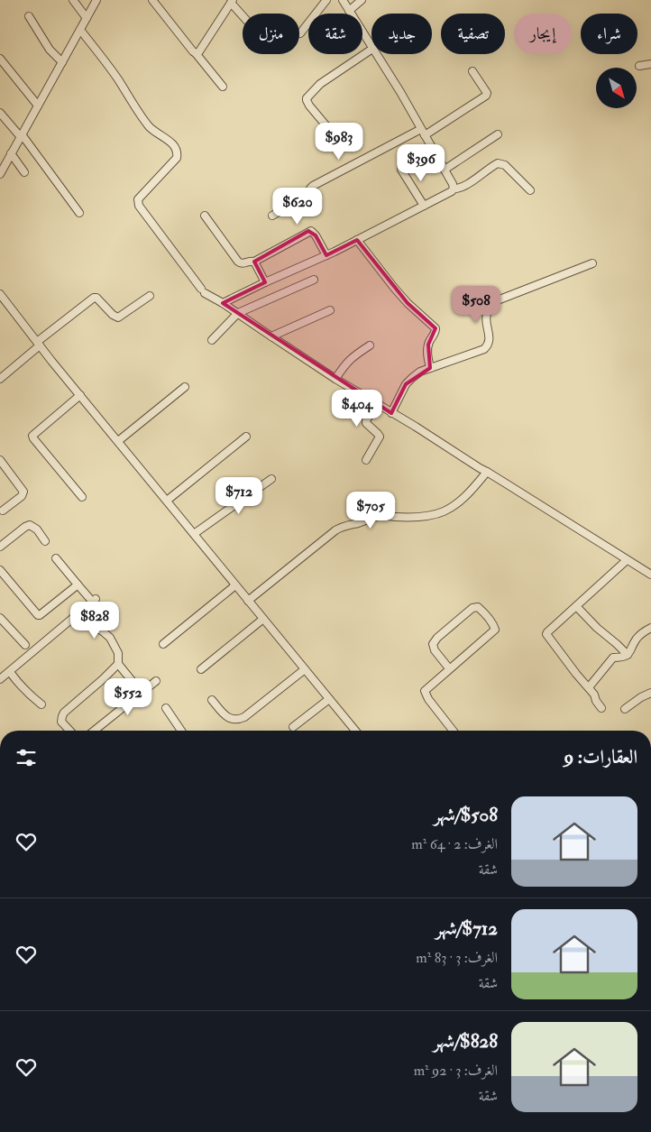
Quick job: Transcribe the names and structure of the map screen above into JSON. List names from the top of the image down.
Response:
{
  "north": "bottom right",
  "page": {
    "chip": [
      "شراء",
      "إيجار",
      "تصفية",
      "جديد",
      "شقة",
      "منزل"
    ],
    "price": [
      "$983",
      "$396",
      "$620",
      "$508",
      "$404",
      "$712",
      "$705",
      "$828",
      "$552"
    ],
    "heading": "العقارات: 9",
    "list": [
      {
        "name": "$508/شهر",
        "note": "الغرف: 2 · 64 m² · شقة"
      },
      {
        "name": "$712/شهر",
        "note": "الغرف: 3 · 83 m² · شقة"
      },
      {
        "name": "$828/شهر",
        "note": "الغرف: 3 · 92 m² · شقة"
      }
    ]
  }
}
